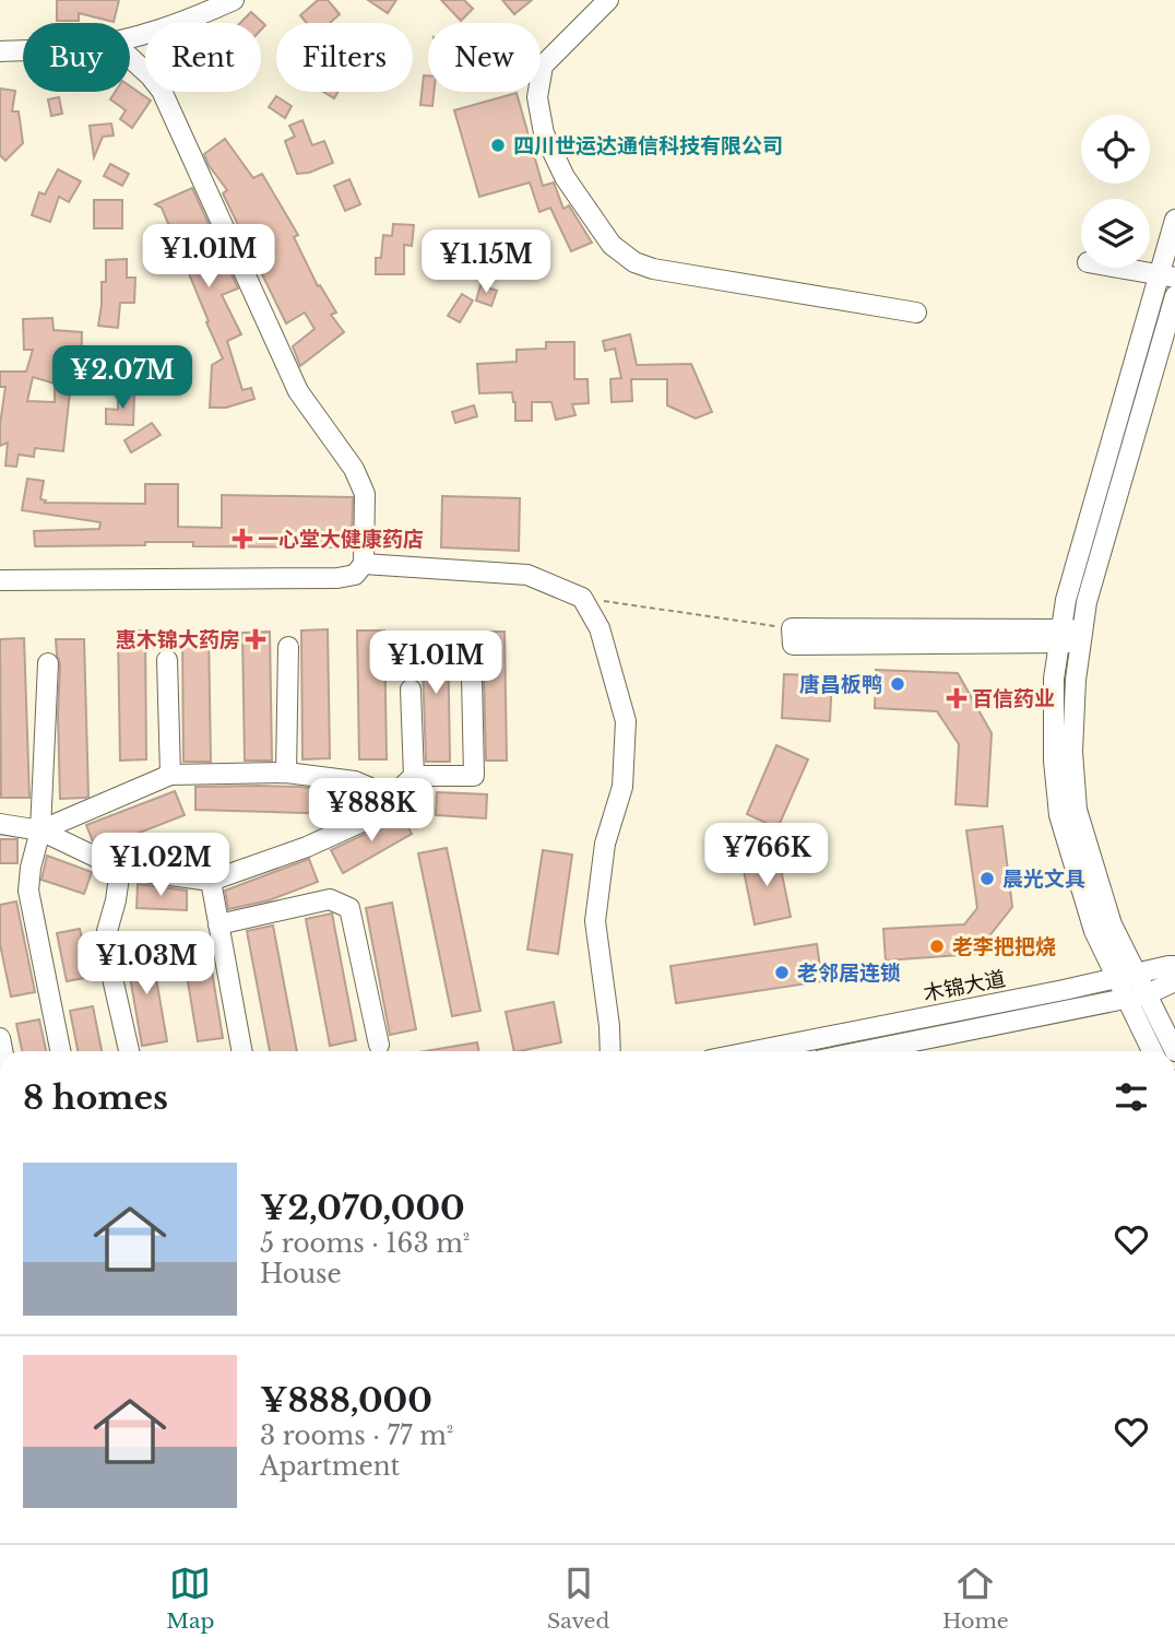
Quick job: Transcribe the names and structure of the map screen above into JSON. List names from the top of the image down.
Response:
{
  "streets": {
    "street": ["木锦大道"]
  },
  "places": {
    "other": [
      "四川世运达通信科技有限公司",
      "唐昌板鸭",
      "晨光文具",
      "老李把把烧",
      "老邻居连锁"
    ],
    "health": ["一心堂大健康药店", "惠木锦大药房", "百信药业"]
  },
  "page": {
    "chip": [
      "Buy",
      "Rent",
      "Filters",
      "New"
    ],
    "price": [
      "¥1.01M",
      "¥1.15M",
      "¥2.07M",
      "¥1.01M",
      "¥888K",
      "¥766K",
      "¥1.02M",
      "¥1.03M"
    ],
    "heading": "8 homes",
    "list": [
      {
        "name": "¥2,070,000",
        "note": "5 rooms · 163 m² · House"
      },
      {
        "name": "¥888,000",
        "note": "3 rooms · 77 m² · Apartment"
      }
    ],
    "tabs": ["Map", "Saved", "Home"]
  }
}
